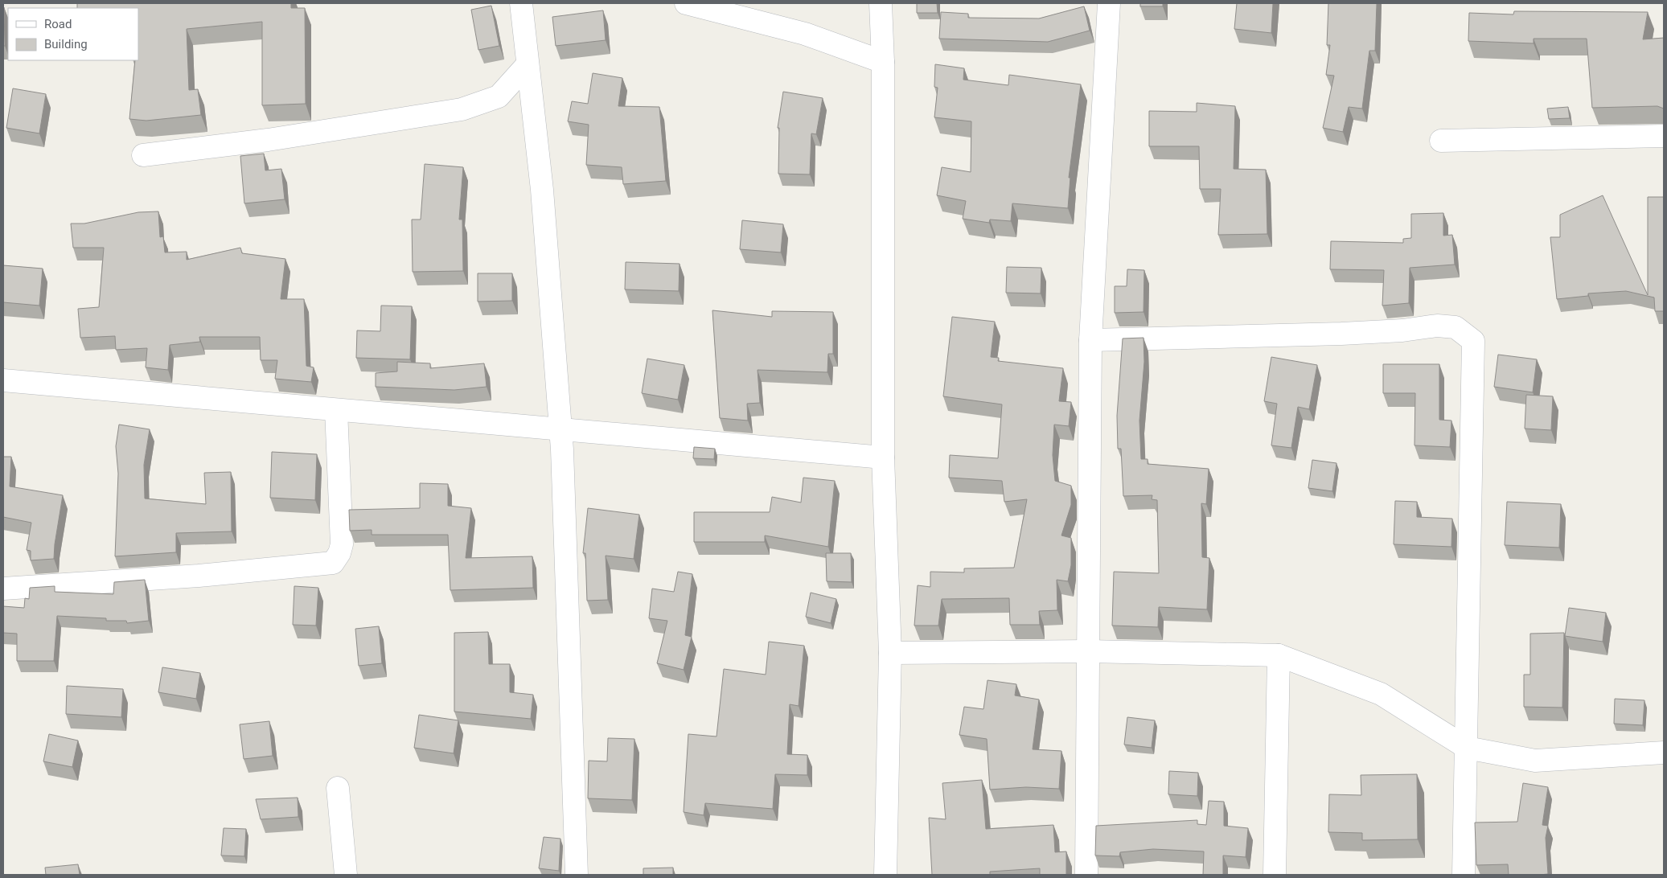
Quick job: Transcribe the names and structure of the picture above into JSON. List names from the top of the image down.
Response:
{
  "legend": ["Road", "Building"]
}
